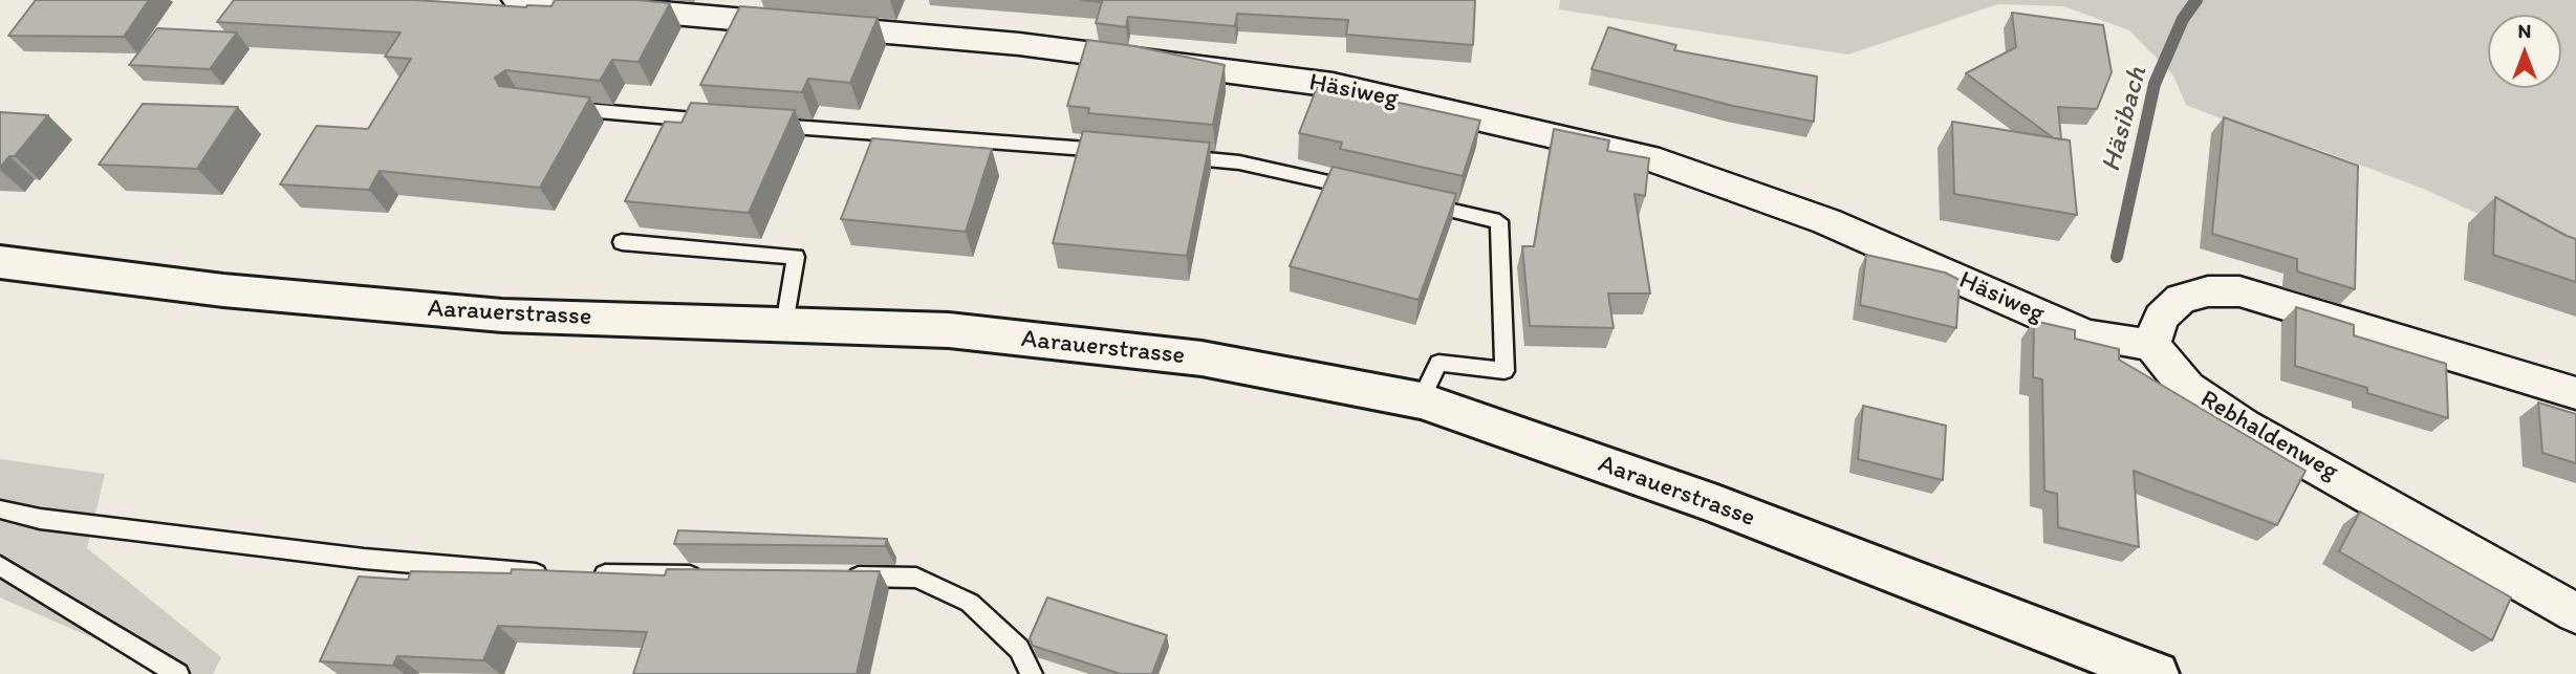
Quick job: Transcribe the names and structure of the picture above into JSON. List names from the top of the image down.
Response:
{
  "streets": {
    "main road": ["Aarauerstrasse"],
    "street": ["Häsiweg", "Rebhaldenweg"]
  },
  "crossings": [
    ["Häsiweg", "Rebhaldenweg"]
  ],
  "water": ["Häsibach"],
  "north": "top"
}
